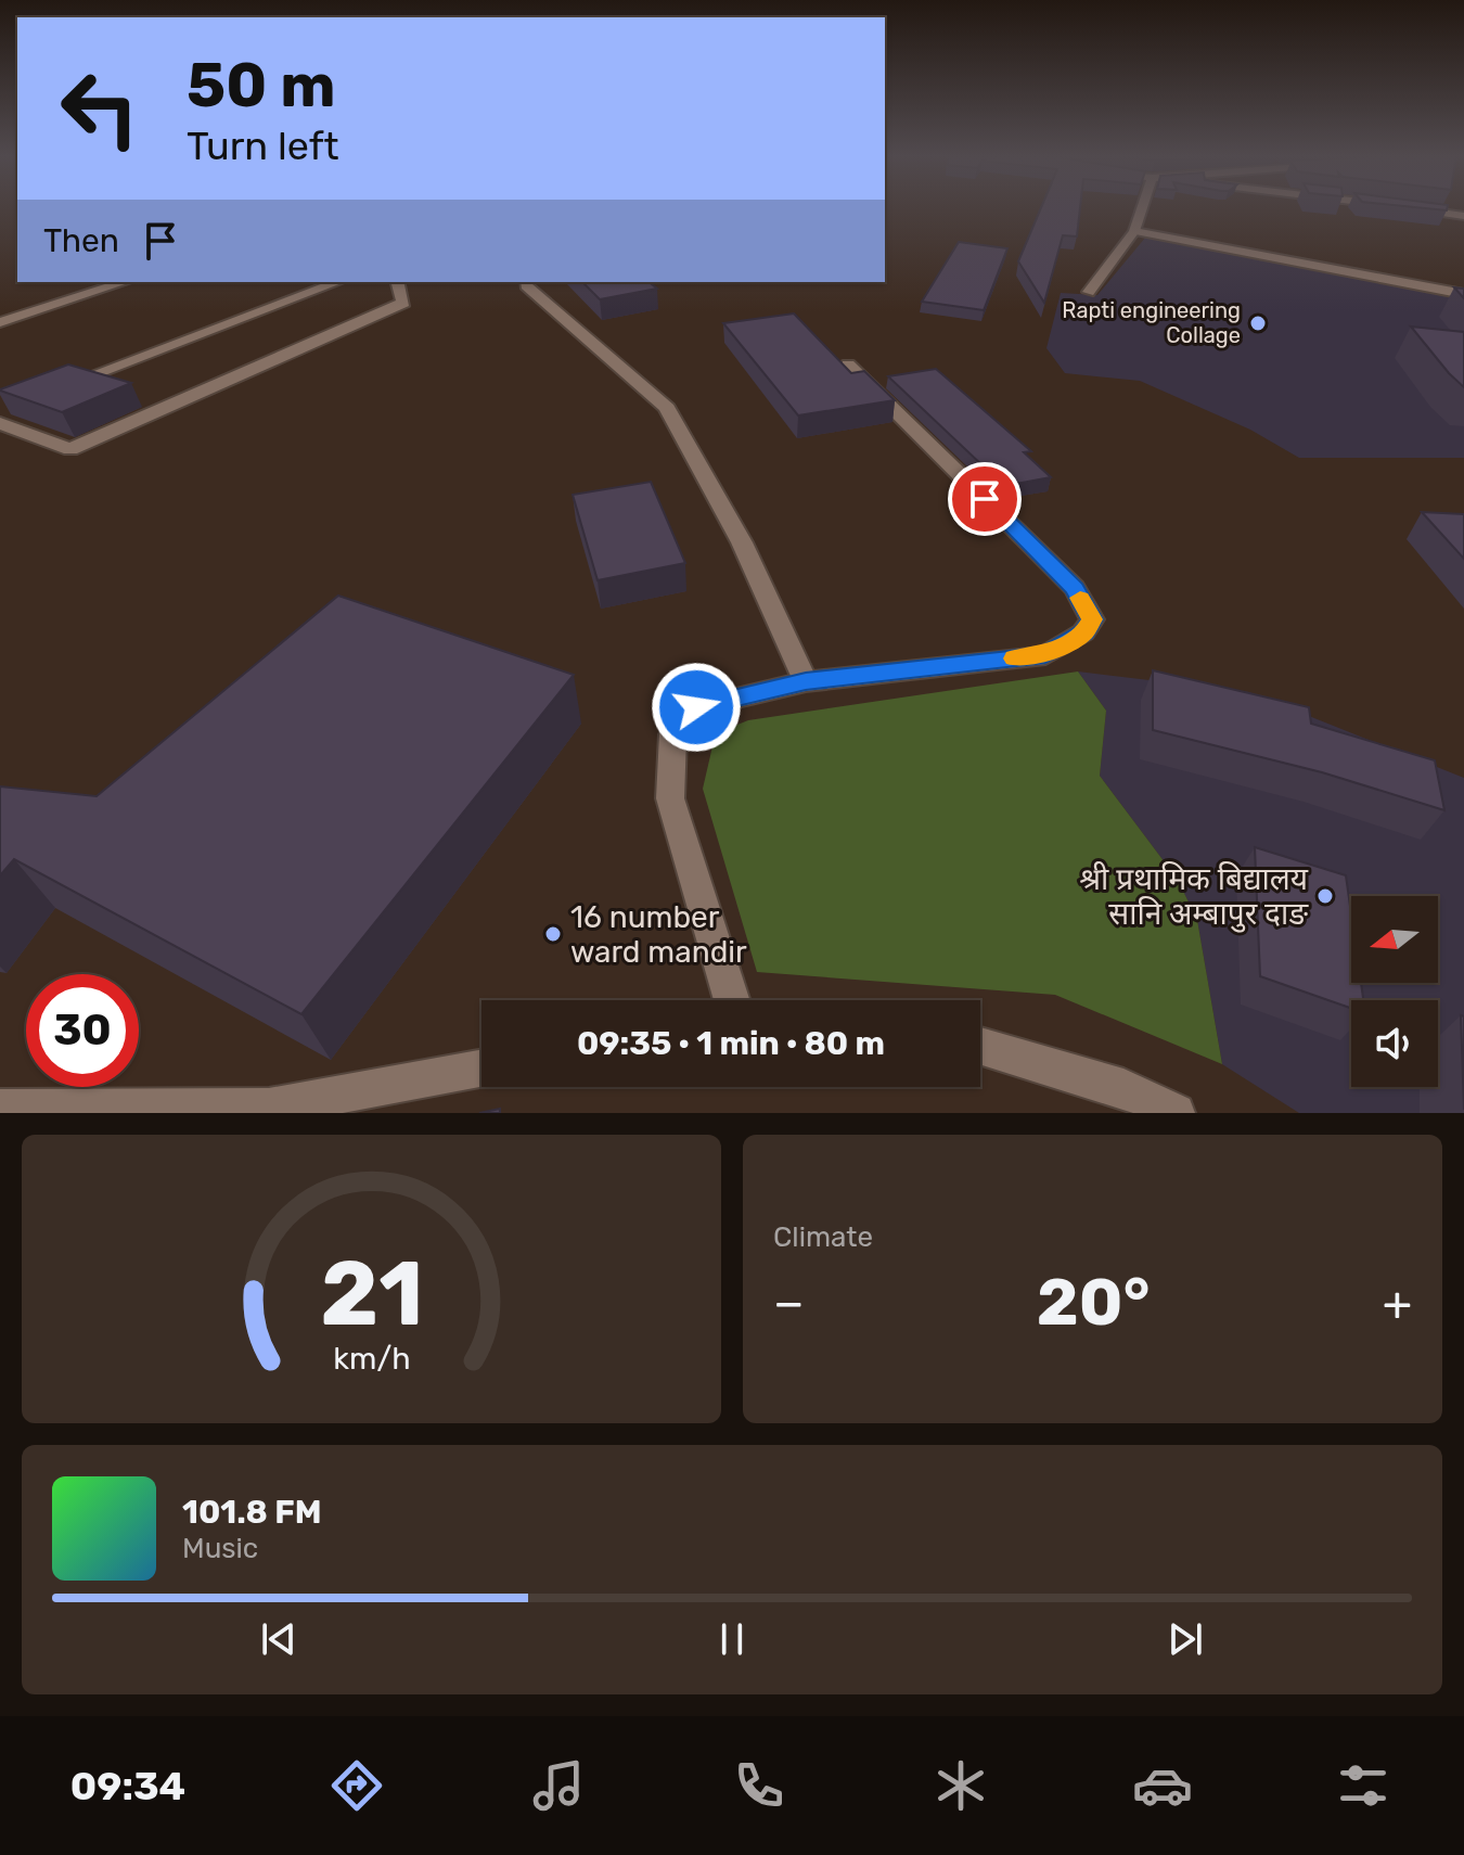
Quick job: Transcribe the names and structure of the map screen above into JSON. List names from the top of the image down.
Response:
{
  "places": ["Rapti engineering Collage", "श्री प्रथामिक बिद्यालय सानि अम्बापुर दाङ", "16 number ward mandir"],
  "north": "left",
  "page": {
    "turn": ["50 m", "Turn left"],
    "then": "Then",
    "limit": "30",
    "trip": "09:35 · 1 min · 80 m",
    "tile": "Climate",
    "heat": ["−", "20°", "+"],
    "song": ["101.8 FM", "Music"],
    "tabs": "09:34",
    "gauge": ["21", "km/h"]
  }
}
